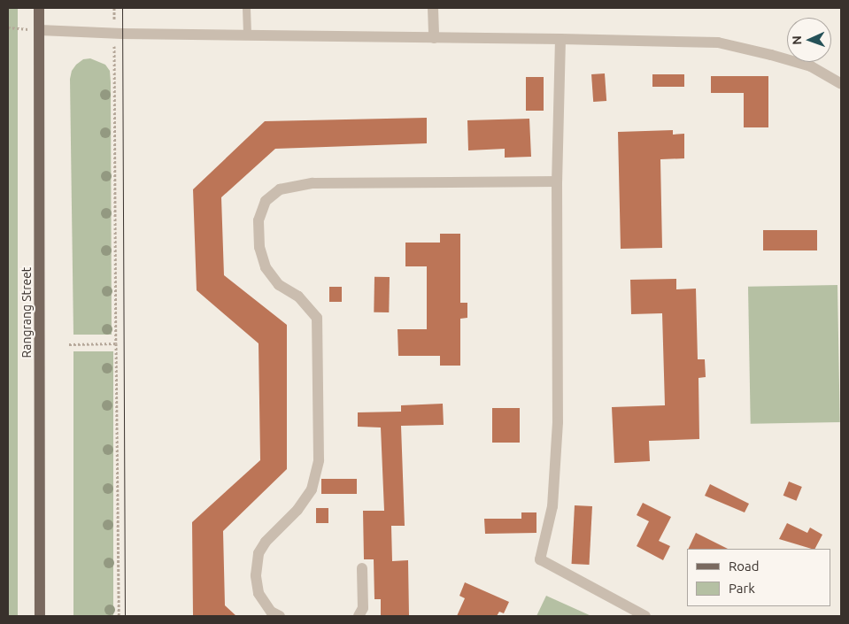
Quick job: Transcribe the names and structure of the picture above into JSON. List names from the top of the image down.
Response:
{
  "streets": {
    "main road": ["Rangrang Street"]
  },
  "legend": ["Road", "Park"],
  "north": "left"
}
